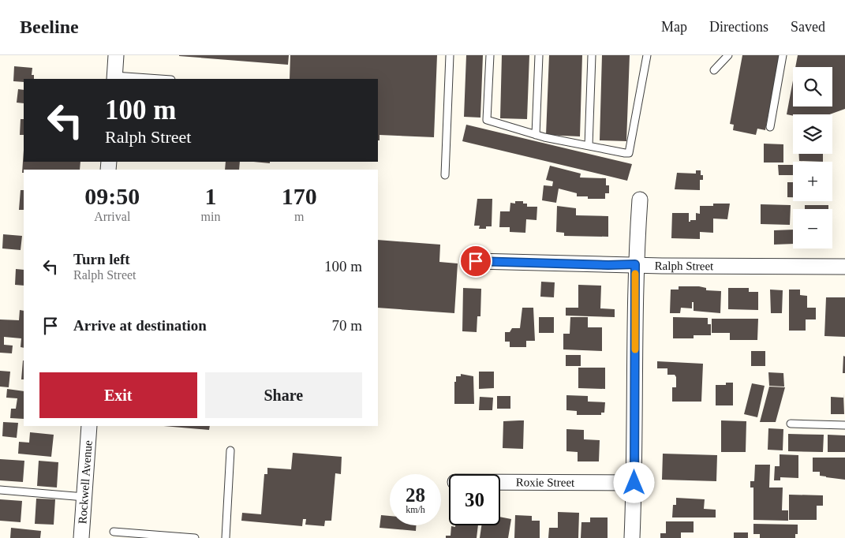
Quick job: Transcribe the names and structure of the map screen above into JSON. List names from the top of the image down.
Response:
{
  "streets": {
    "street": ["Ralph Street", "Rockwell Avenue", "Roxie Street"]
  },
  "page": {
    "header": "Beeline",
    "nav": ["Map", "Directions", "Saved"],
    "map_buttons": ["+", "−"],
    "turn": ["100 m", "Ralph Street"],
    "eta": [
      "09:50",
      "Arrival",
      "1",
      "min",
      "170",
      "m"
    ],
    "list": [
      {
        "name": "Turn left",
        "note": "Ralph Street",
        "value": "100 m"
      },
      {
        "name": "Arrive at destination",
        "value": "70 m"
      }
    ],
    "buttons": ["Exit", "Share"],
    "speed": "28 km/h",
    "limit": "30"
  }
}
